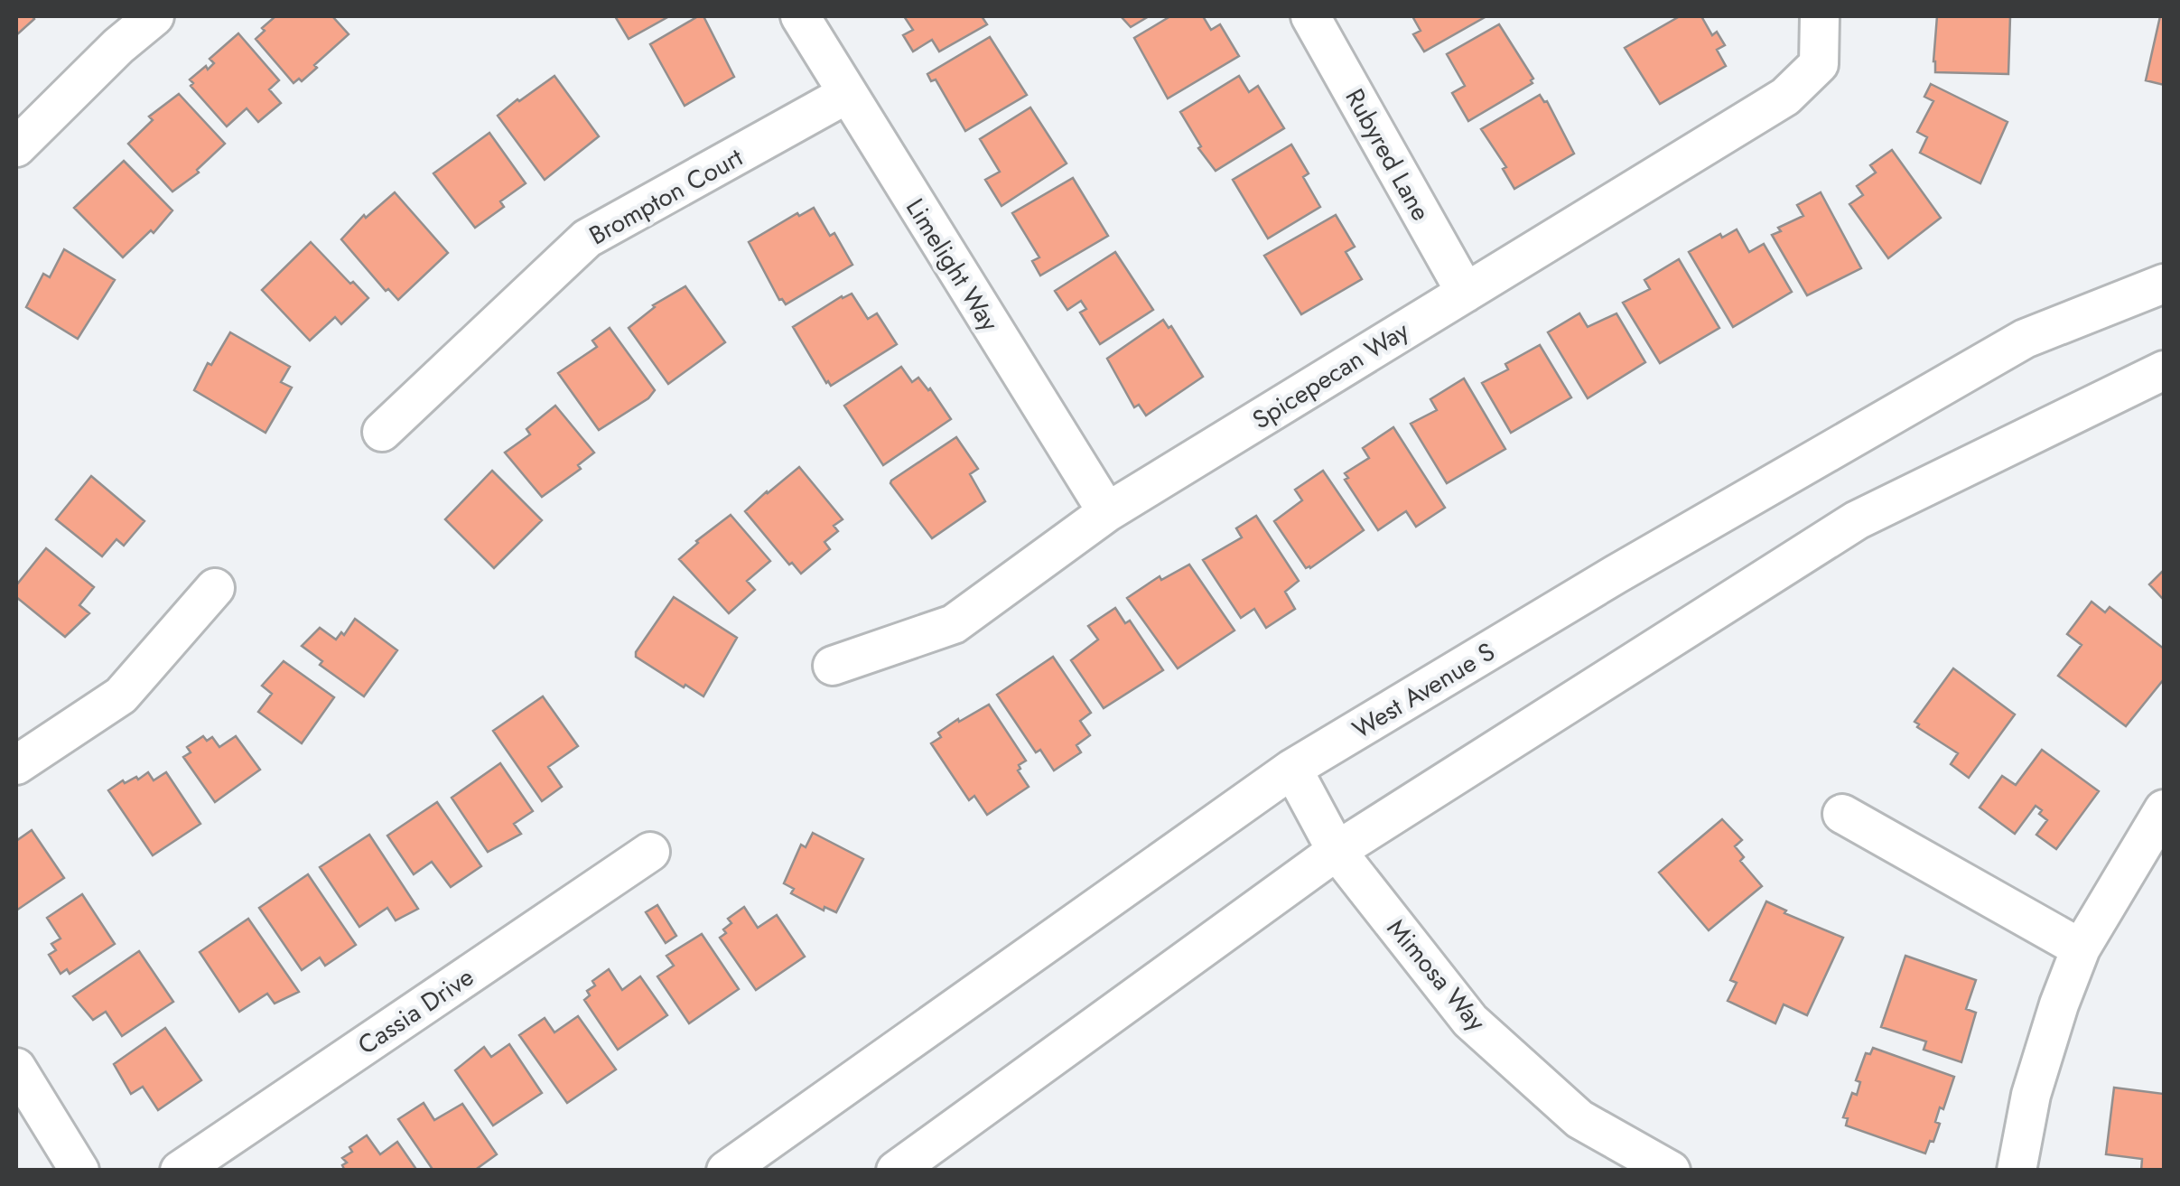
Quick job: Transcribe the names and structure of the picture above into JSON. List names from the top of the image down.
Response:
{
  "streets": {
    "street": [
      "Rubyred Lane",
      "Brompton Court",
      "Limelight Way",
      "Spicepecan Way",
      "West Avenue S",
      "Mimosa Way",
      "Cassia Drive"
    ]
  },
  "crossings": [
    ["Rubyred Lane", "Spicepecan Way"],
    ["Brompton Court", "Limelight Way"],
    ["Limelight Way", "Spicepecan Way"],
    ["West Avenue S", "Mimosa Way"]
  ]
}
